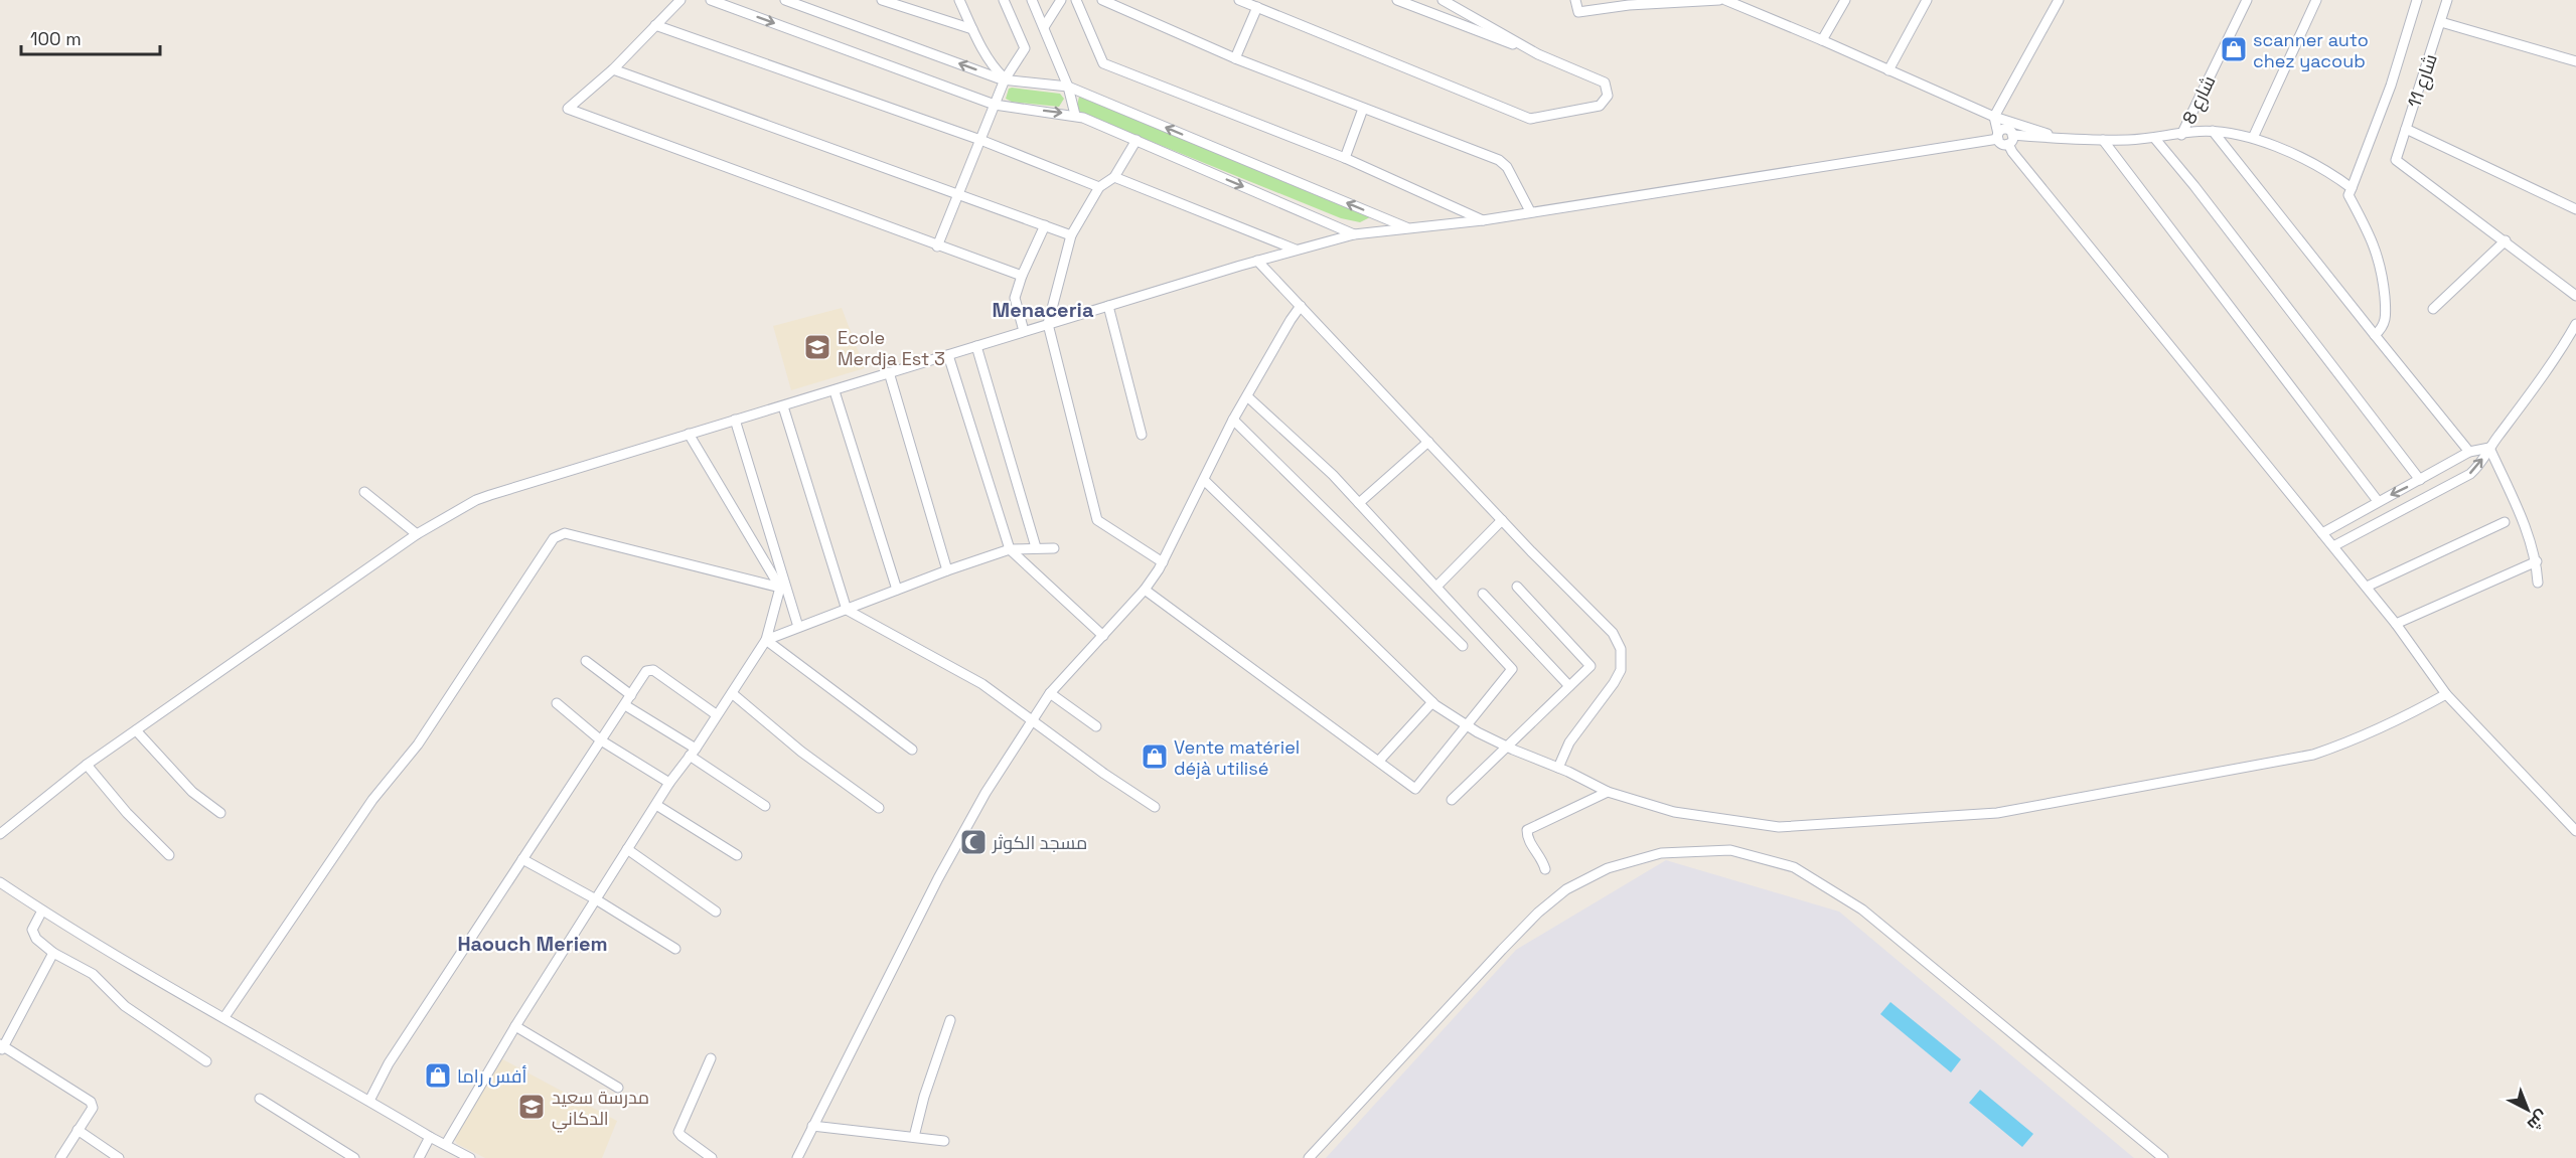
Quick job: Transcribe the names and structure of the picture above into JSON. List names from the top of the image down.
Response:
{
  "streets": {
    "street": ["شارع 11", "شارع 8"]
  },
  "districts": ["Menaceria", "Haouch Meriem"],
  "places": {
    "shop": ["scanner auto chez yacoub", "Vente matériel déjà utilisé", "أفس راما"],
    "school or university": ["Ecole Merdja Est 3", "مدرسة سعيد الدكاني"],
    "mosque": ["مسجد الكوثر"]
  },
  "scale_bar": "100 m",
  "north": "bottom right"
}
